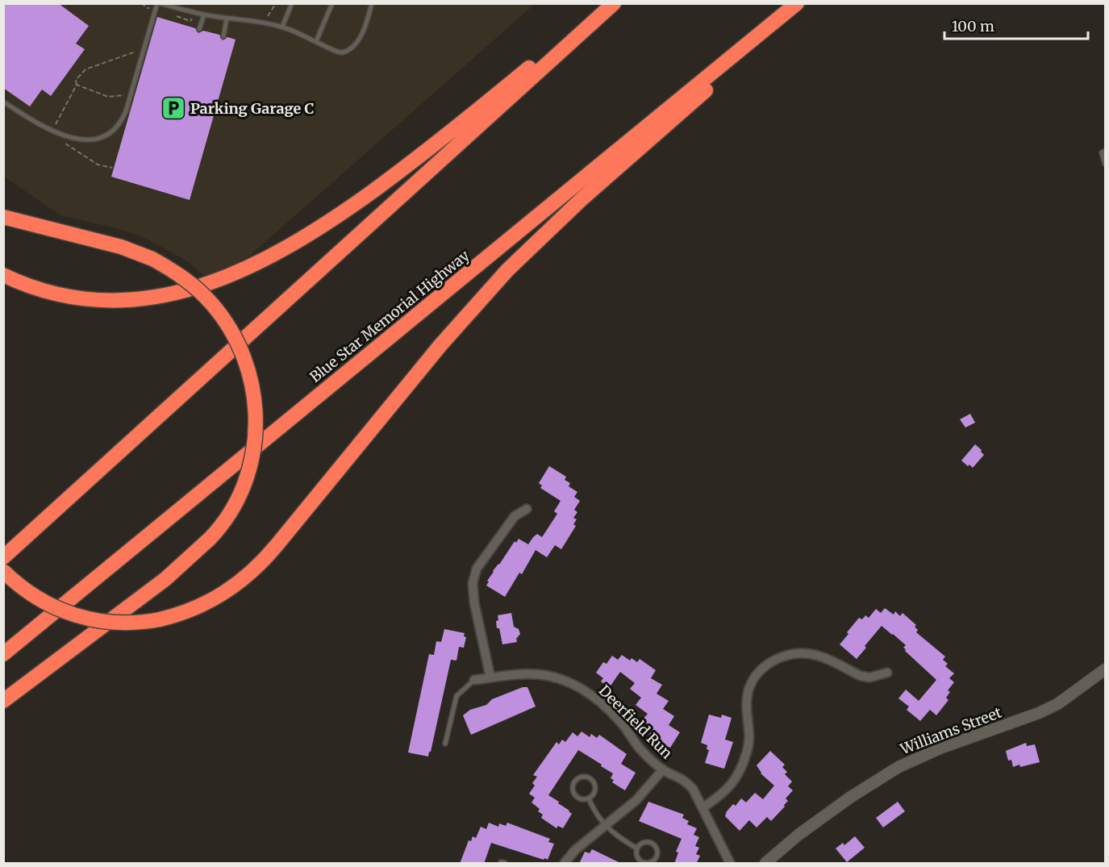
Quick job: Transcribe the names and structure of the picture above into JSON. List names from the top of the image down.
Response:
{
  "streets": {
    "highway": ["Blue Star Memorial Highway"],
    "street": ["Deerfield Run", "Williams Street"]
  },
  "places": {
    "parking": ["Parking Garage C"]
  },
  "scale_bar": "100 m"
}
